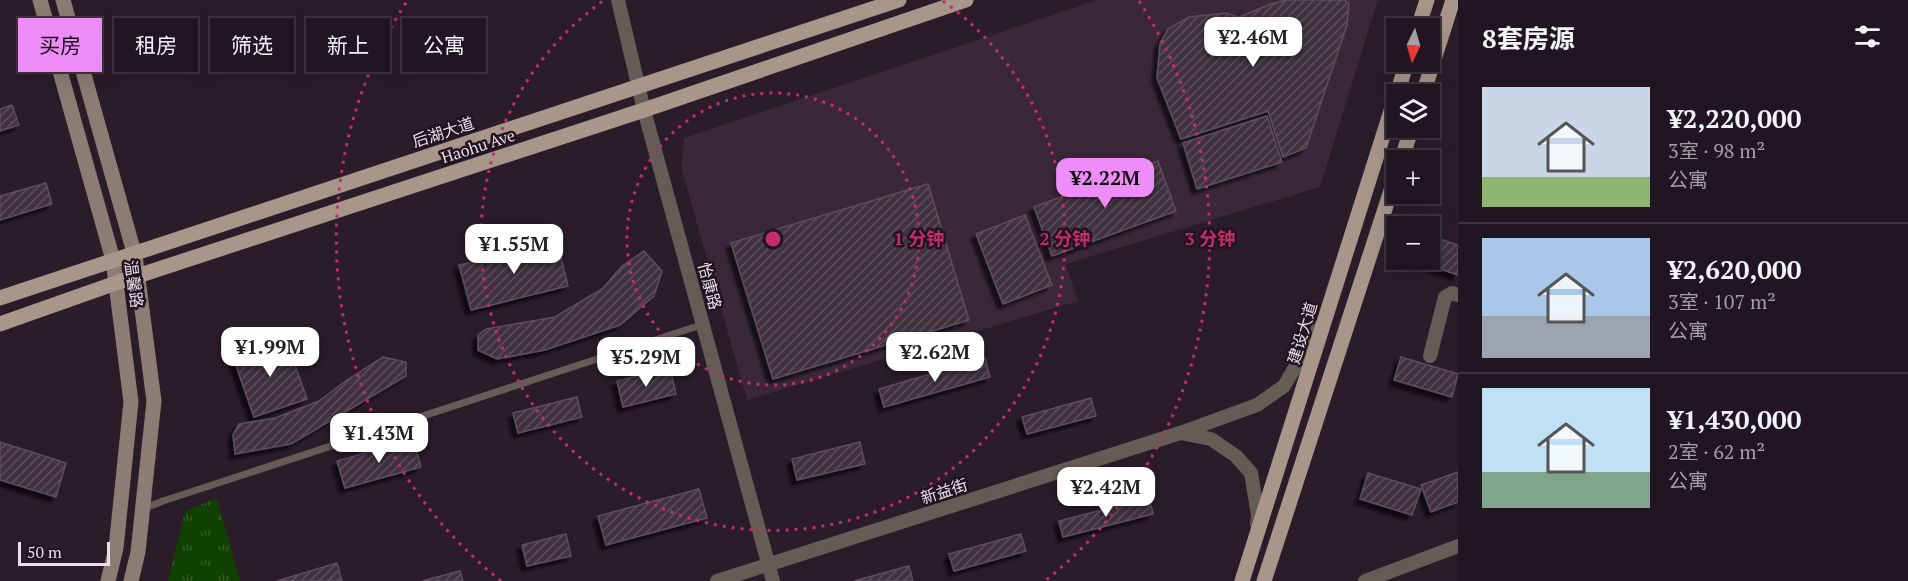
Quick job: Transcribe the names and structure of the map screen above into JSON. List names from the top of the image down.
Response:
{
  "streets": {
    "main road": [
      "后湖大道",
      "Haohu Ave",
      "温馨路",
      "建设大道"
    ],
    "street": ["怡康路", "新益街"]
  },
  "crossings": [
    ["后湖大道", "温馨路"],
    ["后湖大道", "怡康路"],
    ["Haohu Ave", "温馨路"],
    ["Haohu Ave", "怡康路"],
    ["怡康路", "新益街"],
    ["建设大道", "新益街"]
  ],
  "scale_bar": "50 m",
  "north": "bottom",
  "page": {
    "heading": "8套房源",
    "price": [
      "¥2.46M",
      "¥2.22M",
      "¥1.55M",
      "¥1.99M",
      "¥2.62M",
      "¥5.29M",
      "¥1.43M",
      "¥2.42M"
    ],
    "map_buttons": ["+", "−"],
    "chip": [
      "买房",
      "租房",
      "筛选",
      "新上",
      "公寓"
    ],
    "list": [
      {
        "name": "¥2,220,000",
        "note": "3室 · 98 m² · 公寓"
      },
      {
        "name": "¥2,620,000",
        "note": "3室 · 107 m² · 公寓"
      },
      {
        "name": "¥1,430,000",
        "note": "2室 · 62 m² · 公寓"
      }
    ],
    "scale": "50 m"
  },
  "rings": ["1 分钟", "2 分钟", "3 分钟"]
}
